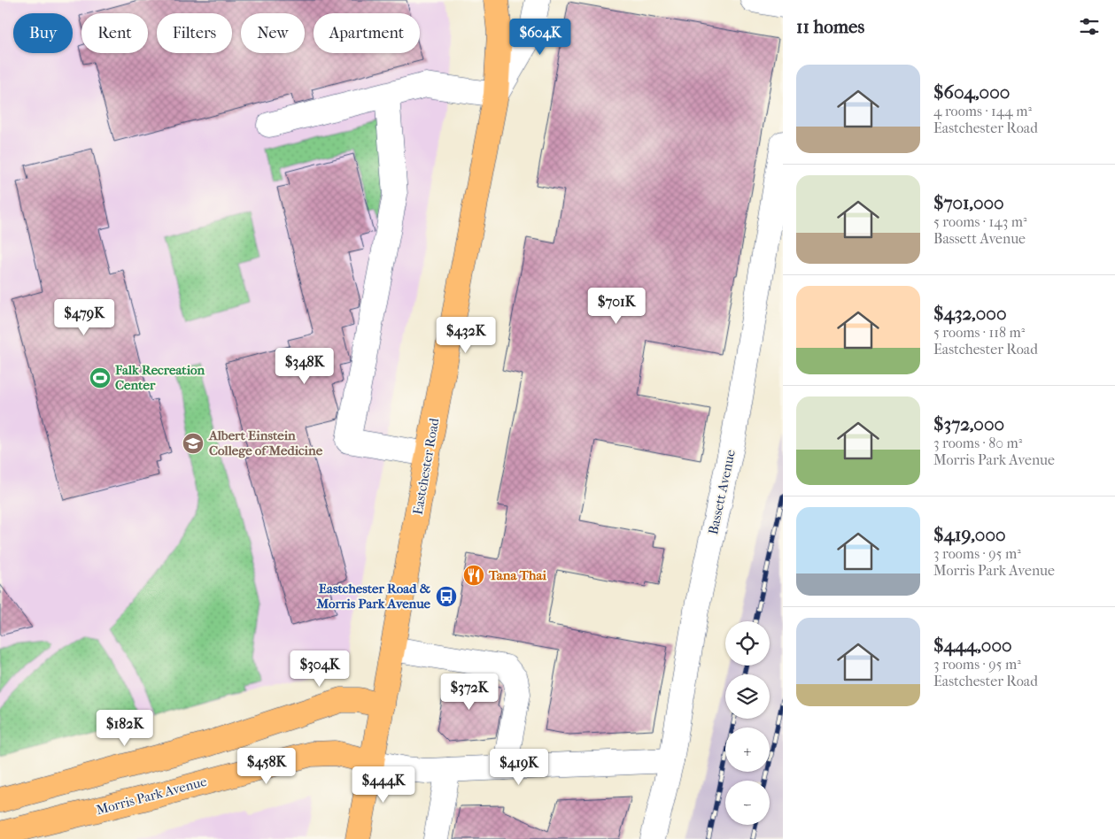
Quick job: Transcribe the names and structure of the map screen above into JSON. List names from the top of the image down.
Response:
{
  "streets": {
    "main road": ["Eastchester Road", "Morris Park Avenue"],
    "street": ["Bassett Avenue"]
  },
  "crossings": [
    ["Eastchester Road", "Morris Park Avenue"],
    ["Bassett Avenue", "Morris Park Avenue"]
  ],
  "places": {
    "sports": ["Falk Recreation Center"],
    "school or university": ["Albert Einstein College of Medicine"],
    "restaurant": ["Tana Thai"],
    "bus stop": ["Eastchester Road & Morris Park Avenue"]
  },
  "page": {
    "heading": "11 homes",
    "chip": [
      "Buy",
      "Rent",
      "Filters",
      "New",
      "Apartment"
    ],
    "price": [
      "$604K",
      "$701K",
      "$479K",
      "$432K",
      "$348K",
      "$304K",
      "$372K",
      "$182K",
      "$458K",
      "$419K",
      "$444K"
    ],
    "list": [
      {
        "name": "$604,000",
        "note": "4 rooms · 144 m² · Eastchester Road"
      },
      {
        "name": "$701,000",
        "note": "5 rooms · 143 m² · Bassett Avenue"
      },
      {
        "name": "$432,000",
        "note": "5 rooms · 118 m² · Eastchester Road"
      },
      {
        "name": "$372,000",
        "note": "3 rooms · 80 m² · Morris Park Avenue"
      },
      {
        "name": "$419,000",
        "note": "3 rooms · 95 m² · Morris Park Avenue"
      },
      {
        "name": "$444,000",
        "note": "3 rooms · 95 m² · Eastchester Road"
      }
    ],
    "map_buttons": ["+", "−"]
  }
}
